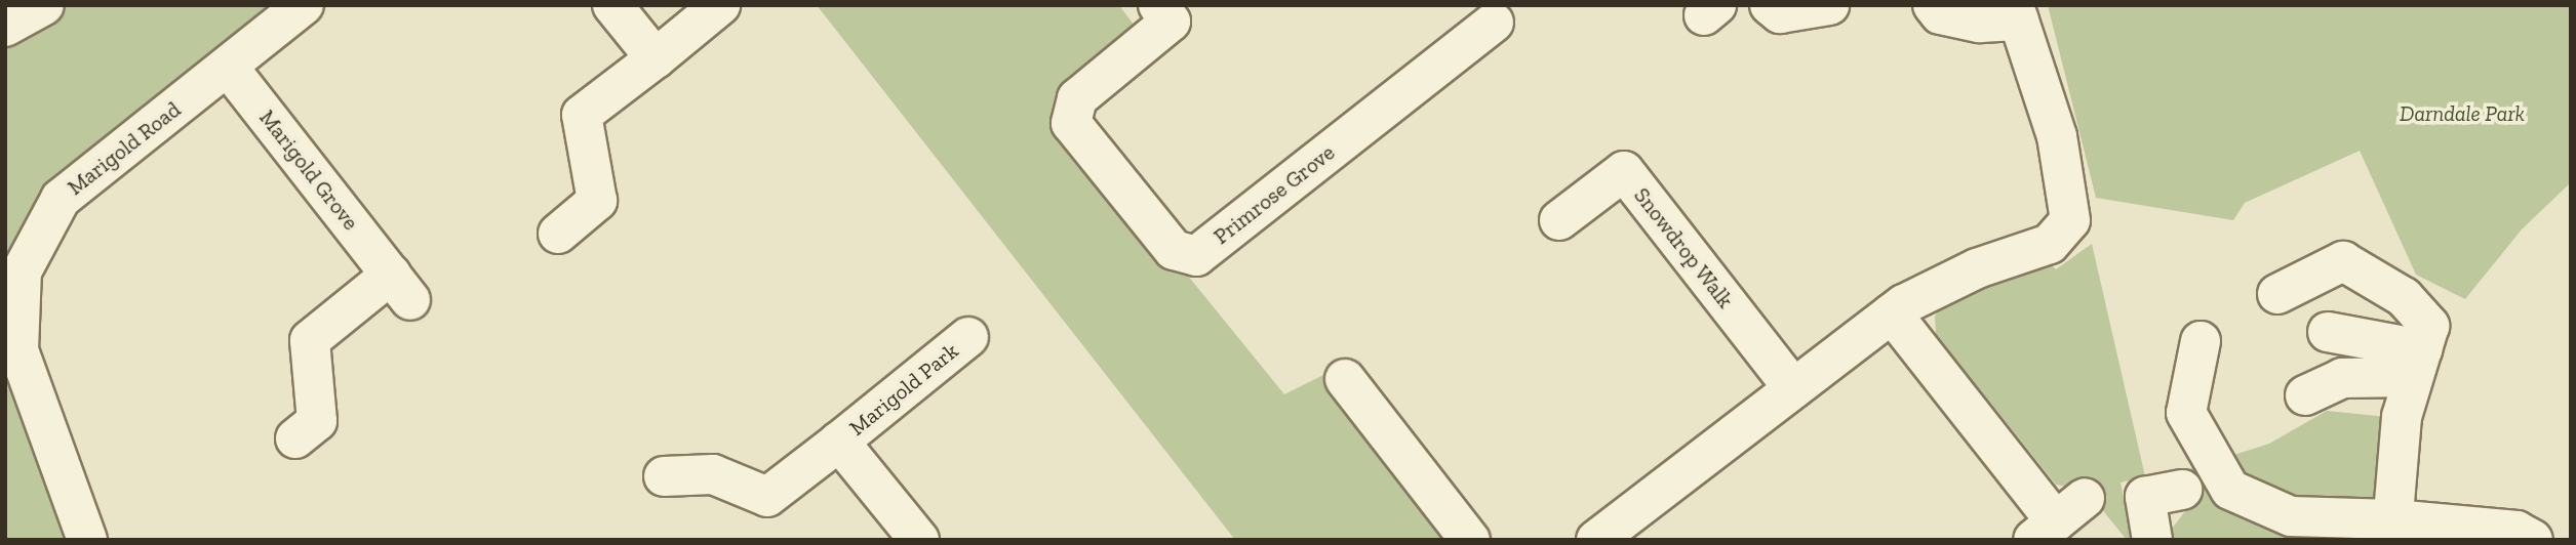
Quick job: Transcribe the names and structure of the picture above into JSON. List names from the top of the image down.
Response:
{
  "streets": {
    "street": [
      "Marigold Road",
      "Marigold Grove",
      "Primrose Grove",
      "Snowdrop Walk",
      "Marigold Park"
    ]
  },
  "crossings": [
    ["Marigold Road", "Marigold Grove"]
  ],
  "parks": ["Darndale Park"]
}
